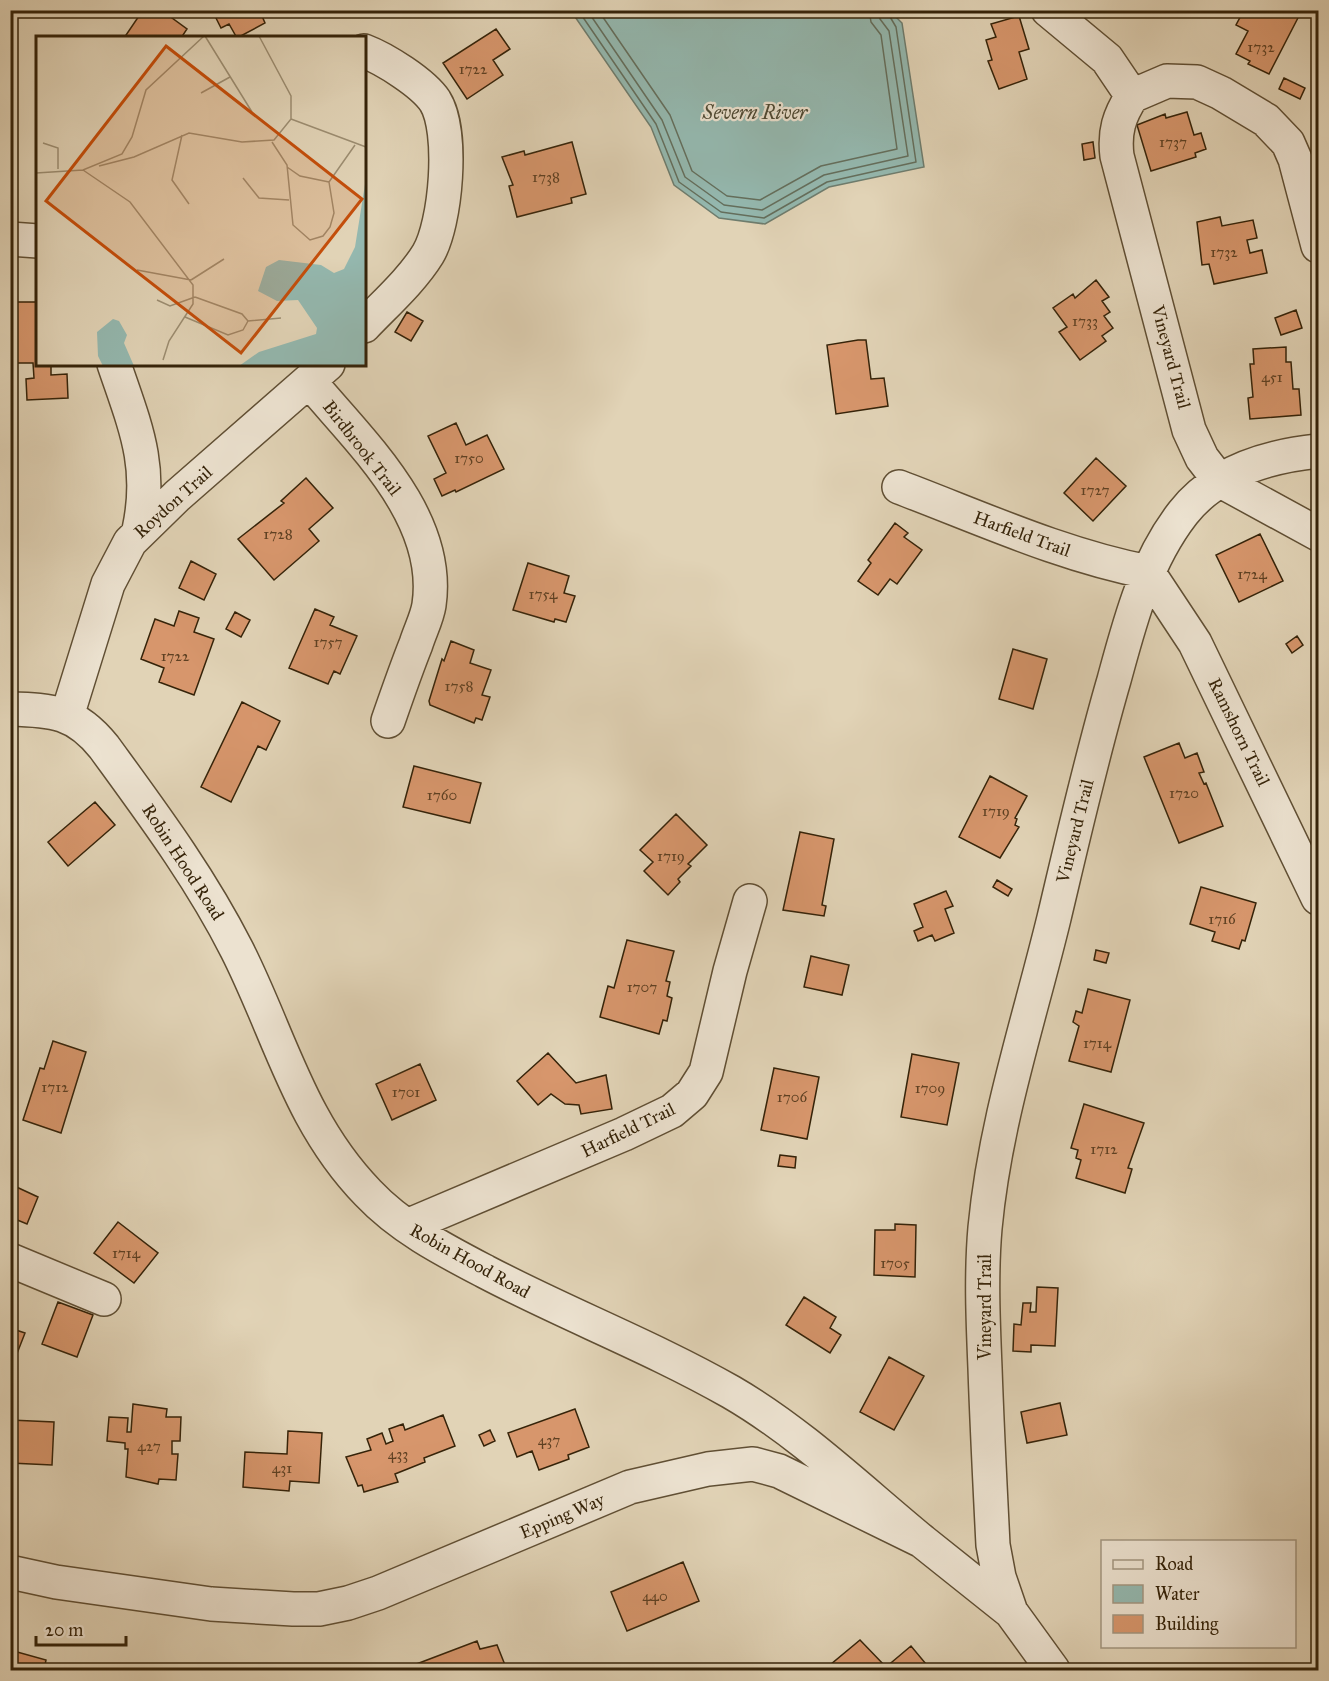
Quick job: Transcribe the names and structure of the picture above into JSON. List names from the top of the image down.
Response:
{
  "streets": {
    "street": [
      "Vineyard Trail",
      "Birdbrook Trail",
      "Roydon Trail",
      "Harfield Trail",
      "Ramshorn Trail",
      "Robin Hood Road",
      "Epping Way"
    ]
  },
  "crossings": [
    ["Vineyard Trail", "Harfield Trail"],
    ["Vineyard Trail", "Ramshorn Trail"],
    ["Vineyard Trail", "Epping Way"],
    ["Birdbrook Trail", "Roydon Trail"],
    ["Roydon Trail", "Robin Hood Road"],
    ["Harfield Trail", "Ramshorn Trail"],
    ["Harfield Trail", "Robin Hood Road"],
    ["Robin Hood Road", "Epping Way"]
  ],
  "water": ["Severn River"],
  "house_numbers": [
    "1732",
    "1722",
    "1737",
    "1738",
    "1732",
    "1733",
    "451",
    "1750",
    "1727",
    "1728",
    "1724",
    "1754",
    "1757",
    "1722",
    "1758",
    "1720",
    "1760",
    "1719",
    "1719",
    "1716",
    "1707",
    "1714",
    "1712",
    "1709",
    "1701",
    "1706",
    "1712",
    "1714",
    "1705",
    "437",
    "427",
    "433",
    "431",
    "440"
  ],
  "legend": ["Road", "Water", "Building"],
  "scale_bar": "20 m"
}
